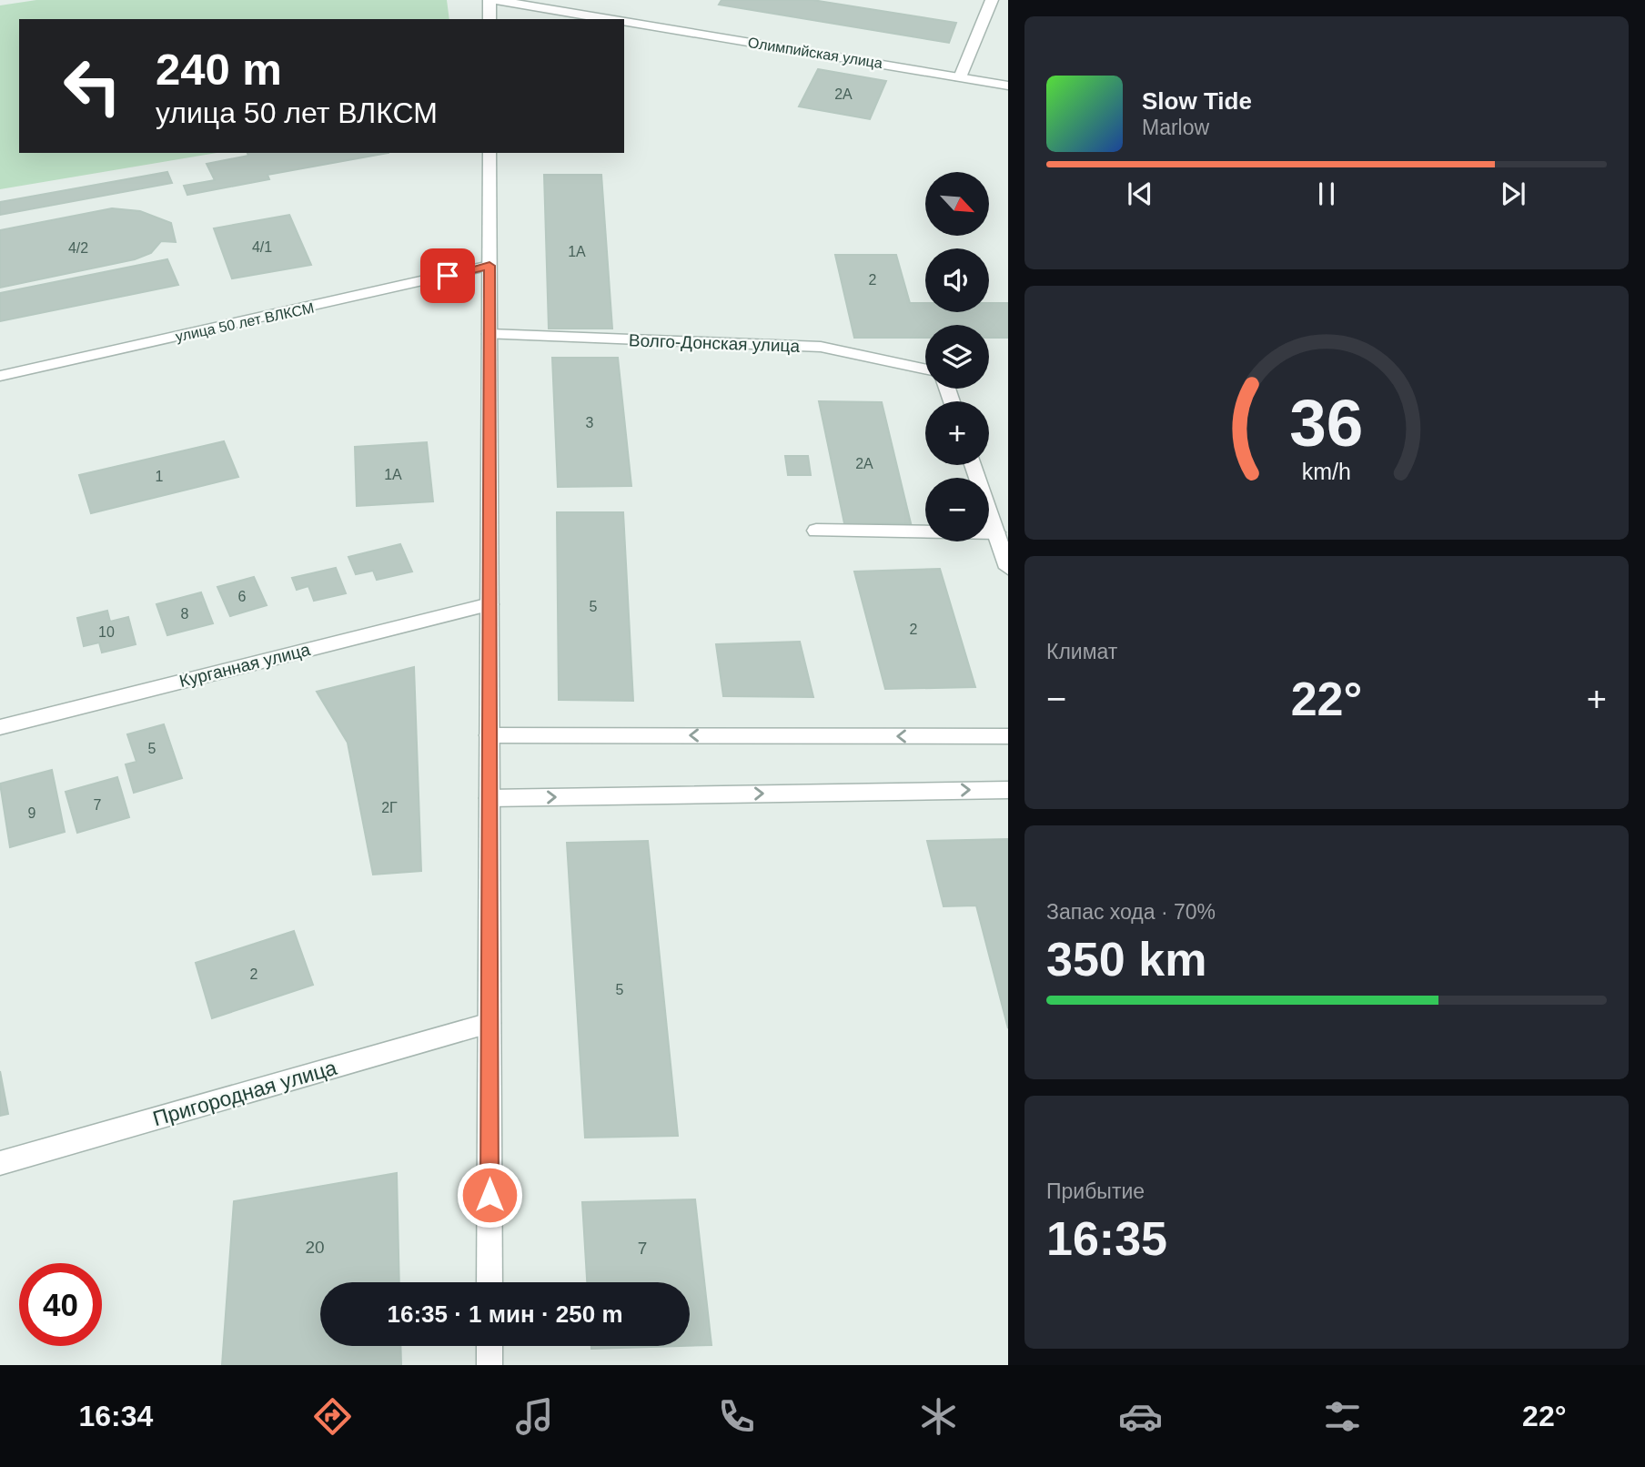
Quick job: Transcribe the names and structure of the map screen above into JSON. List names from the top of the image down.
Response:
{
  "streets": {
    "street": [
      "Олимпийская улица",
      "улица 50 лет ВЛКСМ",
      "Волго-Донская улица",
      "Курганная улица",
      "Пригородная улица"
    ]
  },
  "house_numbers": [
    "2А",
    "4/1",
    "4/2",
    "1А",
    "2",
    "3",
    "2А",
    "1А",
    "1",
    "6",
    "5",
    "8",
    "2",
    "10",
    "5",
    "7",
    "2Г",
    "9",
    "2",
    "5",
    "20",
    "7"
  ],
  "north": "bottom right",
  "page": {
    "turn": ["240 m", "улица 50 лет ВЛКСМ"],
    "song": ["Slow Tide", "Marlow"],
    "map_buttons": ["+", "−"],
    "tile": [
      "Климат",
      ["Запас хода · 70%", "350 km"],
      ["Прибытие", "16:35"]
    ],
    "heat": ["−", "22°", "+"],
    "limit": "40",
    "trip": "16:35 · 1 мин · 250 m",
    "tabs": ["16:34", "22°"],
    "gauge": ["36", "km/h"]
  }
}
